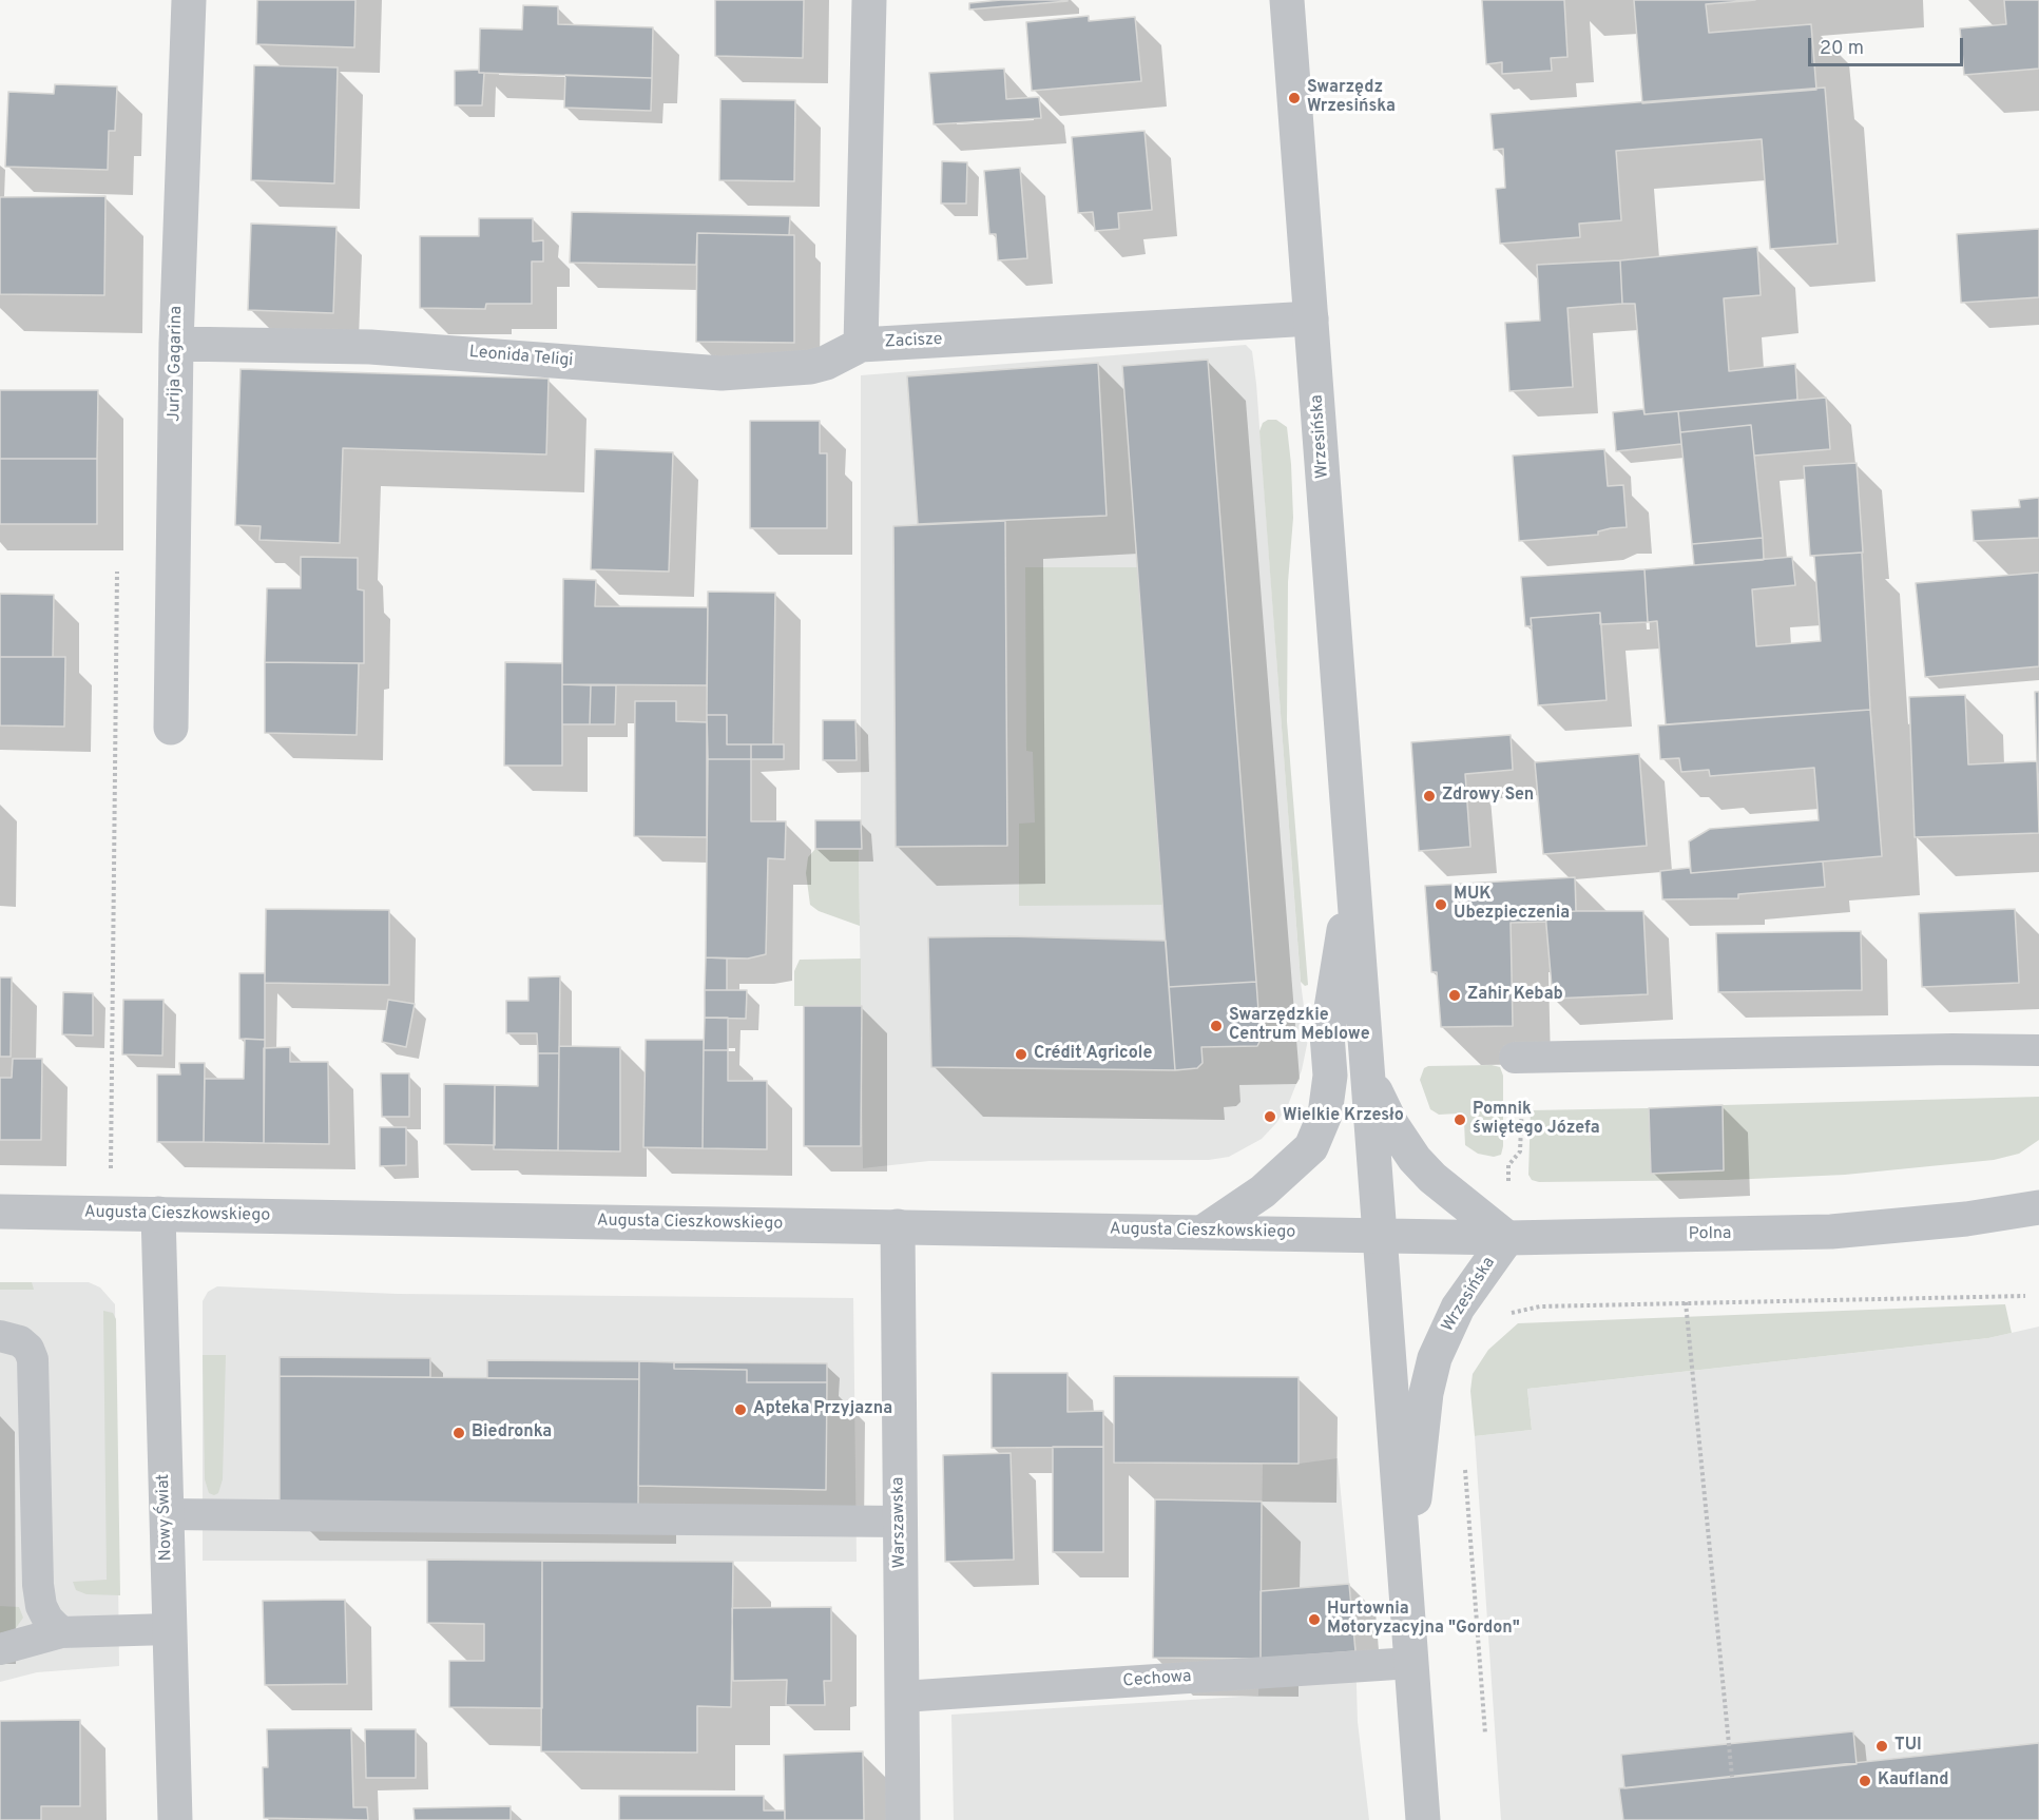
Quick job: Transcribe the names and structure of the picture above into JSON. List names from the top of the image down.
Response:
{
  "streets": {
    "street": [
      "Zacisze",
      "Leonida Teligi",
      "Jurija Gagarina",
      "Wrzesińska",
      "Augusta Cieszkowskiego",
      "Polna",
      "Nowy Świat",
      "Warszawska"
    ],
    "lane": ["Cechowa"]
  },
  "crossings": [
    ["Zacisze", "Leonida Teligi"],
    ["Zacisze", "Wrzesińska"],
    ["Leonida Teligi", "Jurija Gagarina"],
    ["Wrzesińska", "Augusta Cieszkowskiego"],
    ["Wrzesińska", "Polna"],
    ["Wrzesińska", "Cechowa"],
    ["Augusta Cieszkowskiego", "Polna"],
    ["Augusta Cieszkowskiego", "Nowy Świat"],
    ["Augusta Cieszkowskiego", "Warszawska"],
    ["Warszawska", "Cechowa"]
  ],
  "places": [
    "Swarzędz Wrzesińska",
    "Zdrowy Sen",
    "MUK Ubezpieczenia",
    "Zahir Kebab",
    "Swarzędzkie Centrum Meblowe",
    "Crédit Agricole",
    "Wielkie Krzesło",
    "Pomnik świętego Józefa",
    "Apteka Przyjazna",
    "Biedronka",
    "Hurtownia Motoryzacyjna \"Gordon\"",
    "TUI",
    "Kaufland"
  ],
  "scale_bar": "20 m"
}
